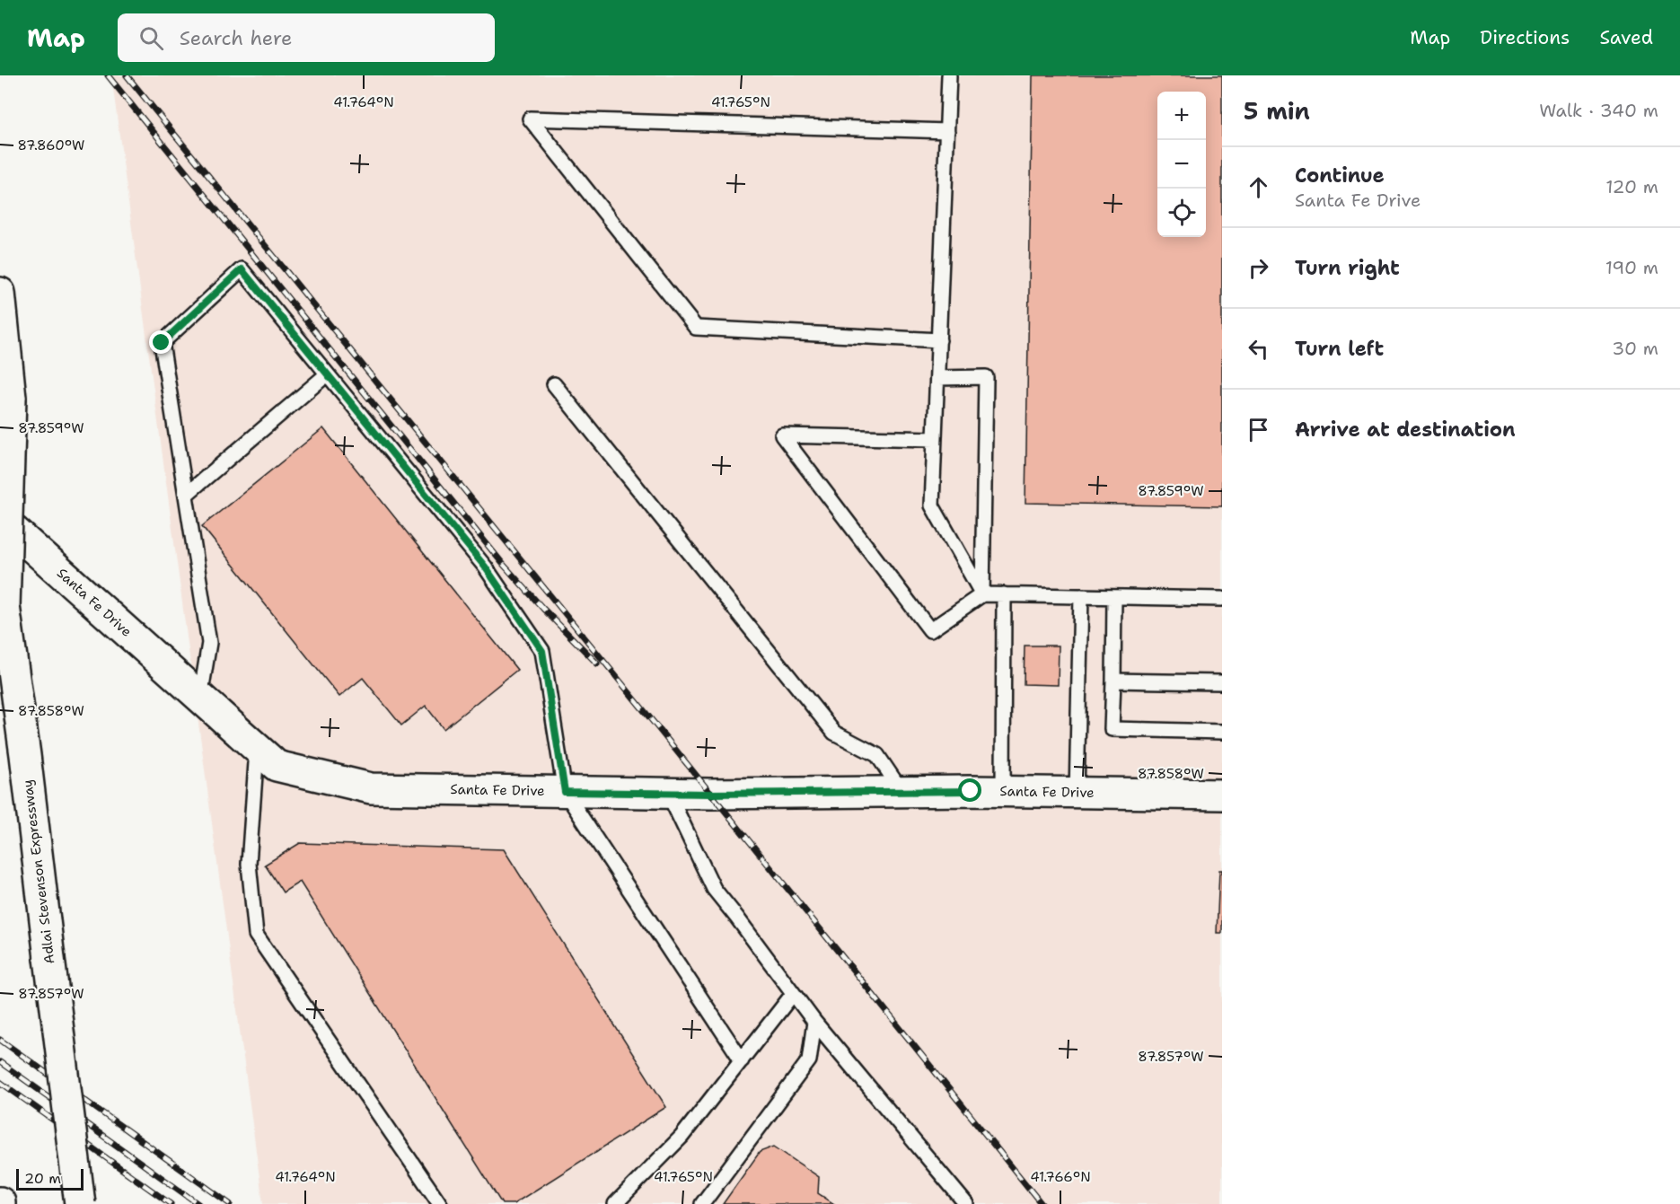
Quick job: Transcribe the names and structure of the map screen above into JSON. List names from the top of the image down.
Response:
{
  "streets": {
    "main road": ["Santa Fe Drive", "Adlai Stevenson Expressway"]
  },
  "scale_bar": "20 m",
  "page": {
    "header": "Map",
    "search": "Search here",
    "nav": ["Map", "Directions", "Saved"],
    "heading": ["5 min", "Walk · 340 m"],
    "map_buttons": ["+", "−"],
    "list": [
      ["Continue", "Santa Fe Drive", "120 m"],
      ["Turn right", "190 m"],
      ["Turn left", "30 m"],
      "Arrive at destination"
    ],
    "scale": "20 m"
  },
  "coordinates": [
    "41.764°N",
    "41.765°N",
    "87.860°W",
    "87.859°W",
    "87.858°W",
    "87.857°W",
    "41.766°N"
  ]
}
